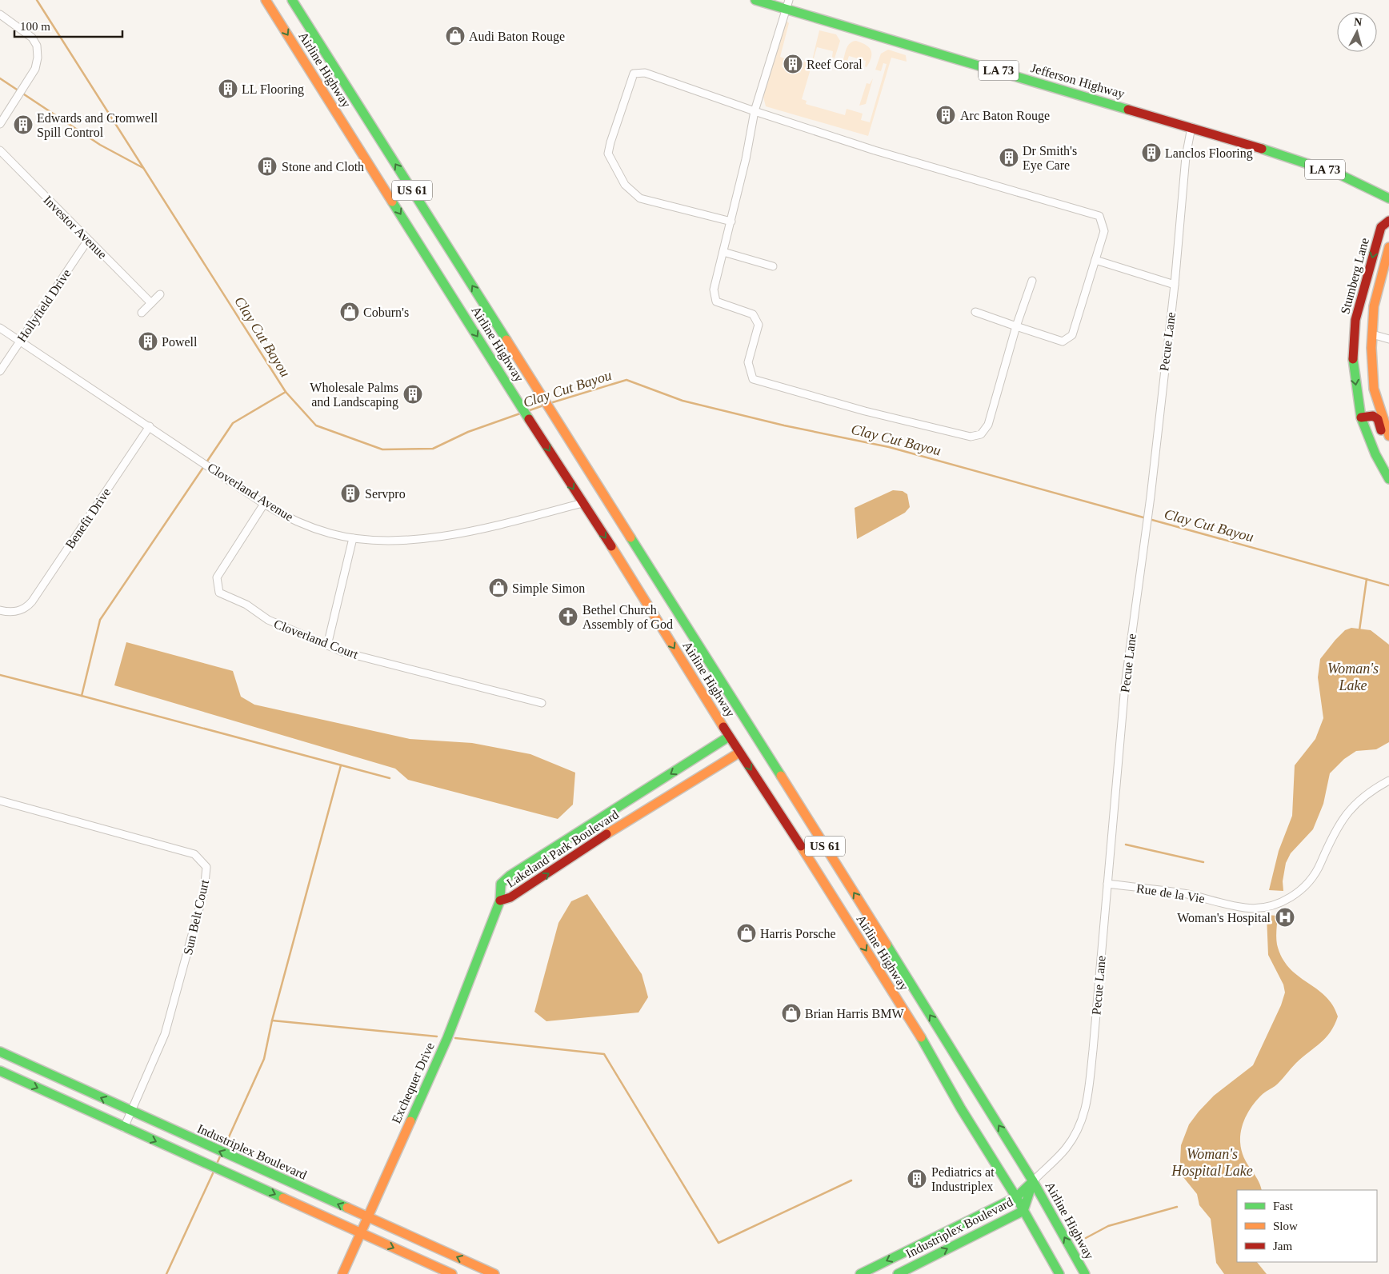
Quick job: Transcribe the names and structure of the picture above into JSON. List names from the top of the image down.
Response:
{
  "streets": {
    "main road": [
      "Airline Highway",
      "LA 73",
      "Jefferson Highway",
      "US 61",
      "Stumberg Lane",
      "Lakeland Park Boulevard",
      "Exchequer Drive",
      "Industriplex Boulevard"
    ],
    "street": [
      "Investor Avenue",
      "Hollyfield Drive",
      "Pecue Lane",
      "Cloverland Avenue",
      "Benefit Drive",
      "Cloverland Court",
      "Rue de la Vie",
      "Sun Belt Court"
    ]
  },
  "crossings": [
    ["Airline Highway", "Pecue Lane"],
    ["Airline Highway", "Cloverland Avenue"],
    ["Airline Highway", "Lakeland Park Boulevard"],
    ["Airline Highway", "Industriplex Boulevard"],
    ["Jefferson Highway", "Pecue Lane"],
    ["Investor Avenue", "Hollyfield Drive"],
    ["Hollyfield Drive", "Cloverland Avenue"],
    ["Pecue Lane", "Rue de la Vie"],
    ["Pecue Lane", "Industriplex Boulevard"],
    ["Cloverland Avenue", "Benefit Drive"],
    ["Cloverland Avenue", "Cloverland Court"],
    ["Lakeland Park Boulevard", "Exchequer Drive"],
    ["Sun Belt Court", "Industriplex Boulevard"],
    ["Exchequer Drive", "Industriplex Boulevard"]
  ],
  "water": ["Clay Cut Bayou", "Woman's Lake", "Woman's Hospital Lake"],
  "places": {
    "shop": [
      "Audi Baton Rouge",
      "Coburn's",
      "Simple Simon",
      "Harris Porsche",
      "Brian Harris BMW"
    ],
    "building": [
      "Reef Coral",
      "LL Flooring",
      "Arc Baton Rouge",
      "Edwards and Cromwell Spill Control",
      "Lanclos Flooring",
      "Dr Smith's Eye Care",
      "Stone and Cloth",
      "Powell",
      "Wholesale Palms and Landscaping",
      "Servpro",
      "Pediatrics at Industriplex"
    ],
    "church": ["Bethel Church Assembly of God"],
    "hospital": ["Woman's Hospital"]
  },
  "legend": ["Fast", "Slow", "Jam"],
  "scale_bar": "100 m",
  "north": "top"
}
